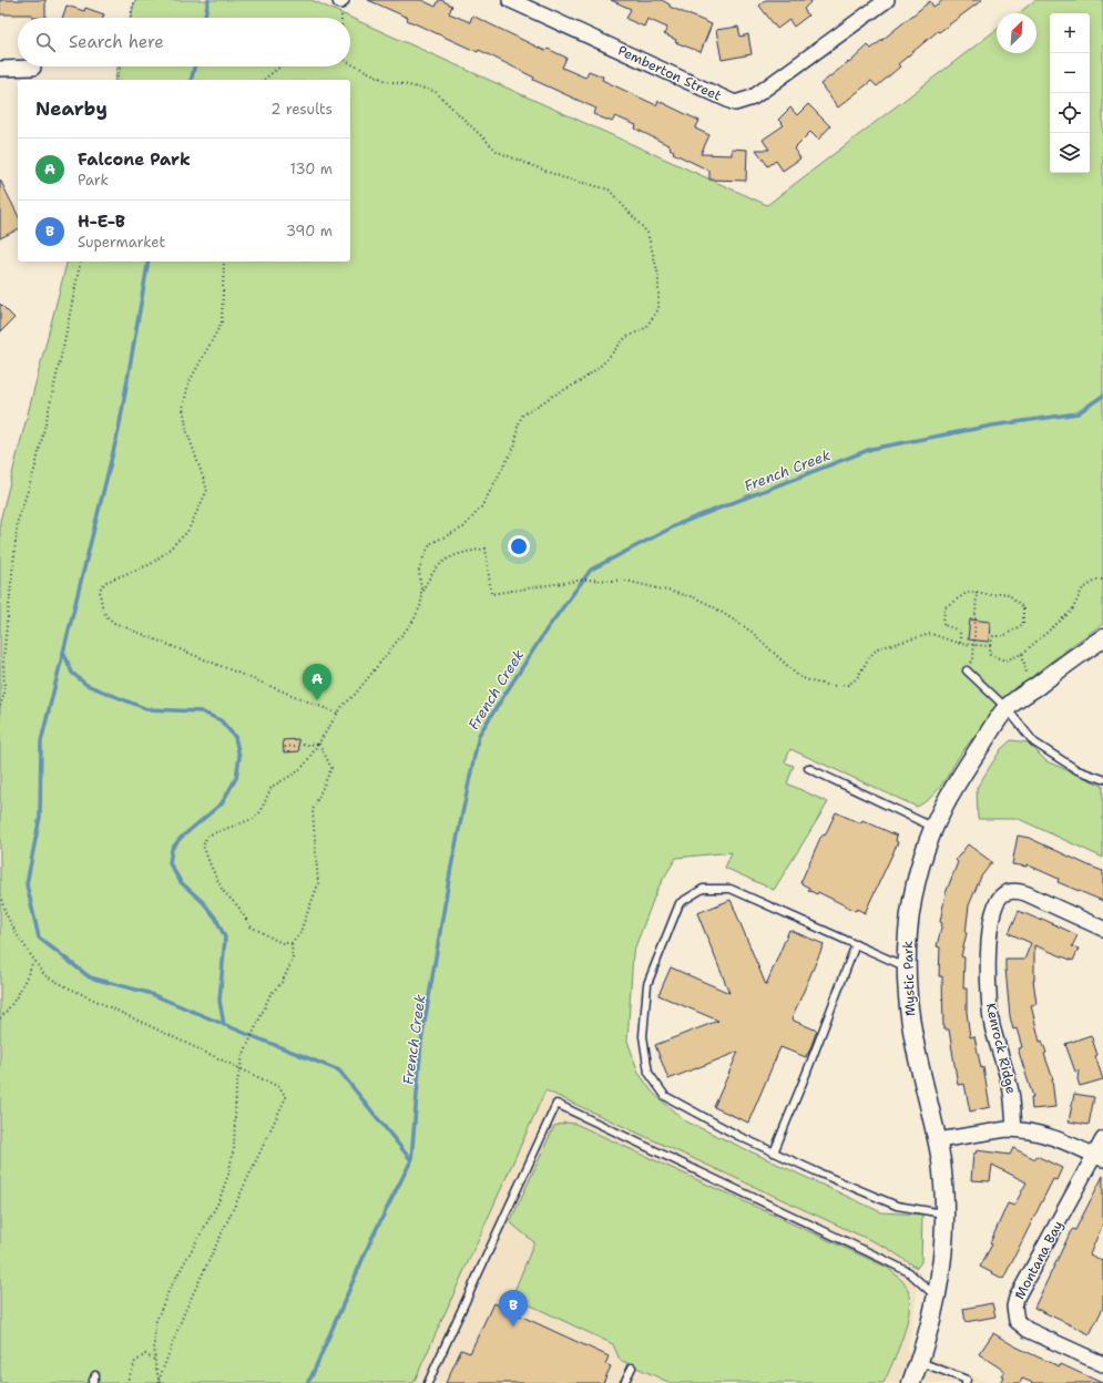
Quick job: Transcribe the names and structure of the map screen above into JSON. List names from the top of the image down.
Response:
{
  "streets": {
    "street": [
      "Pemberton Street",
      "Mystic Park",
      "Kenrock Ridge",
      "Montana Bay"
    ]
  },
  "water": ["French Creek"],
  "north": "top right",
  "page": {
    "map_buttons": ["+", "−"],
    "search": "Search here",
    "heading": ["Nearby", "2 results"],
    "list": [
      {
        "mark": "A",
        "name": "Falcone Park",
        "note": "Park",
        "value": "130 m"
      },
      {
        "mark": "B",
        "name": "H-E-B",
        "note": "Supermarket",
        "value": "390 m"
      }
    ],
    "pins": ["A", "B"]
  }
}
